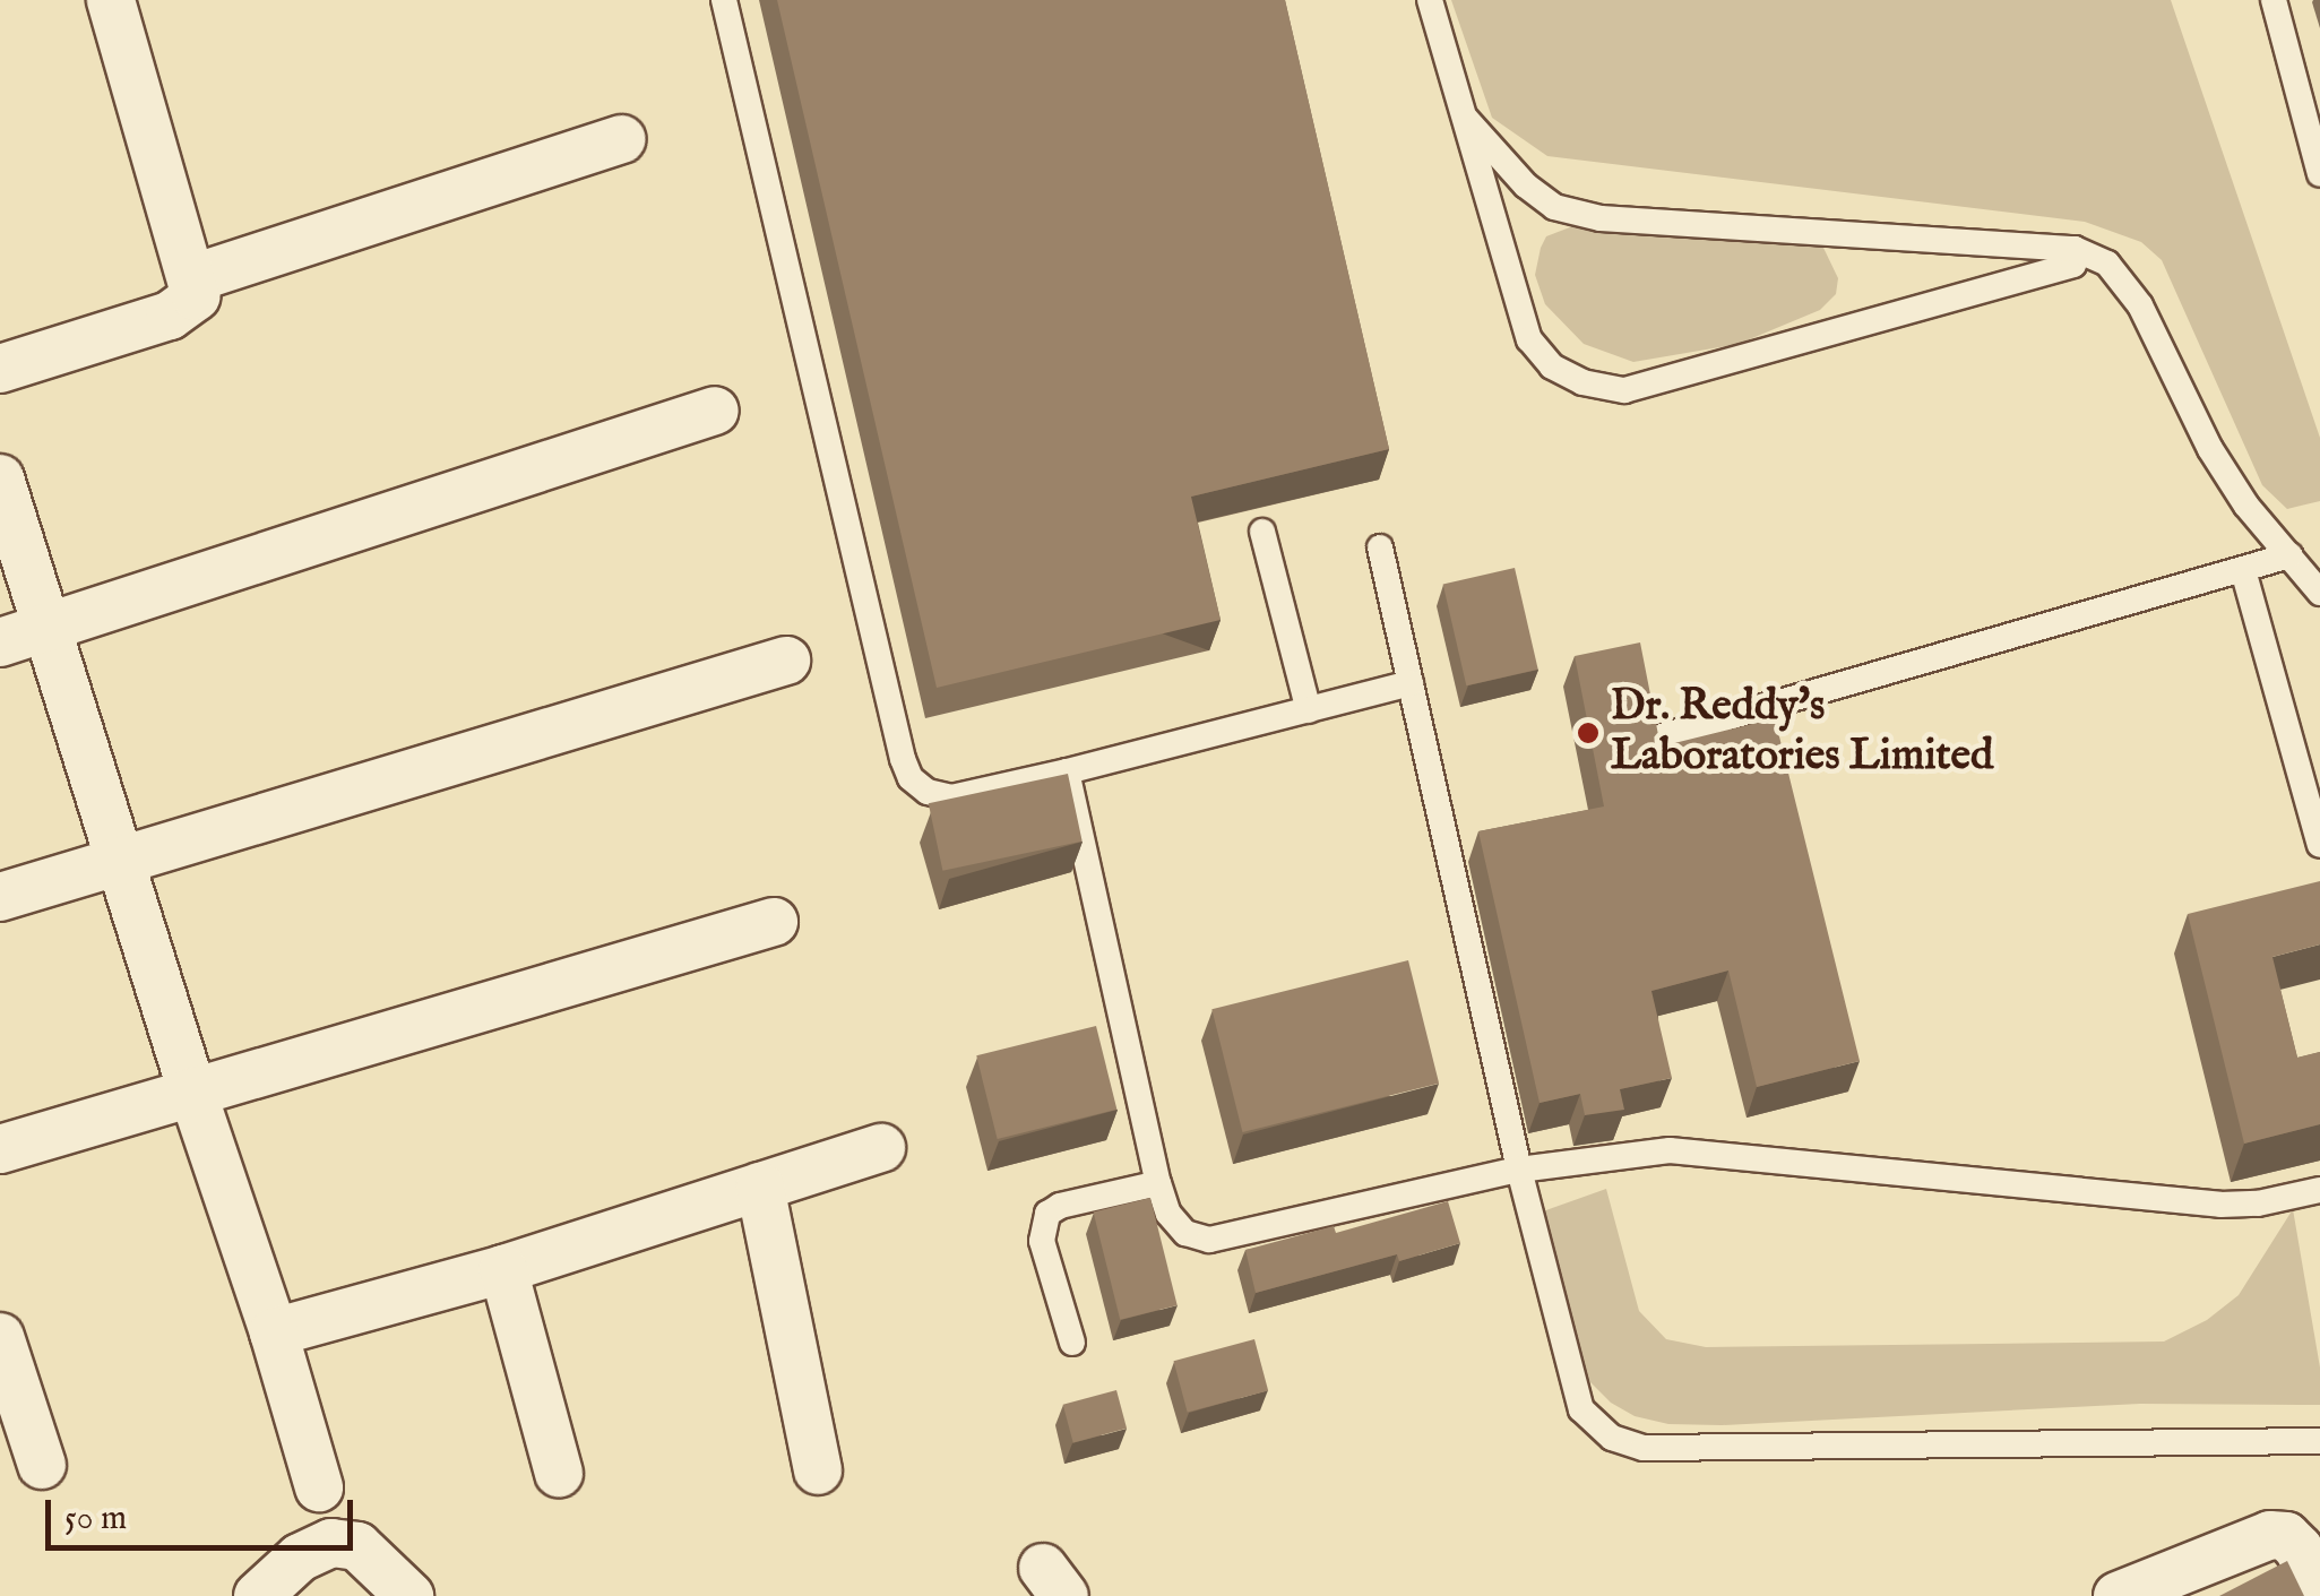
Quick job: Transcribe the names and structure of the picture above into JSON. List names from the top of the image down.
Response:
{
  "places": ["Dr. Reddy's Laboratories Limited"],
  "scale_bar": "50 m"
}
